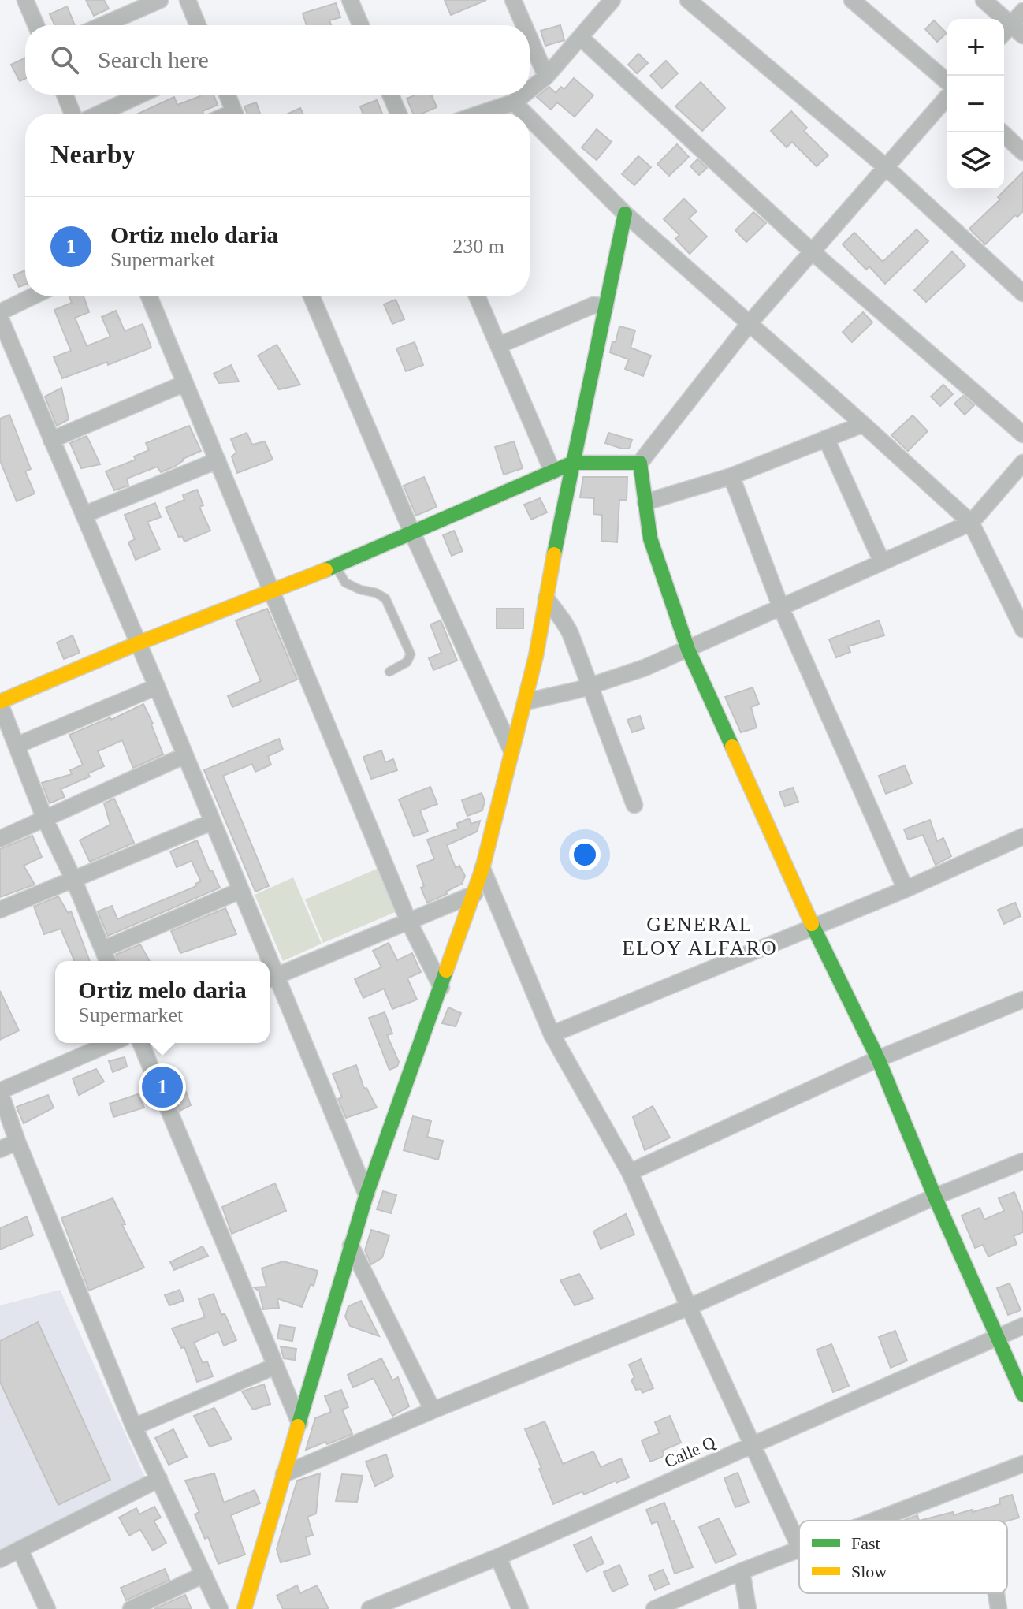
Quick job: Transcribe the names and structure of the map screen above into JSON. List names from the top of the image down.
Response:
{
  "streets": {
    "street": ["Calle Q"]
  },
  "districts": ["GENERAL ELOY ALFARO"],
  "legend": ["Fast", "Slow"],
  "page": {
    "map_buttons": ["+", "−"],
    "search": "Search here",
    "heading": "Nearby",
    "list": [
      {
        "mark": "1",
        "name": "Ortiz melo daria",
        "note": "Supermarket",
        "value": "230 m"
      }
    ],
    "popup": ["Ortiz melo daria", "Supermarket"],
    "pins": "1"
  }
}
